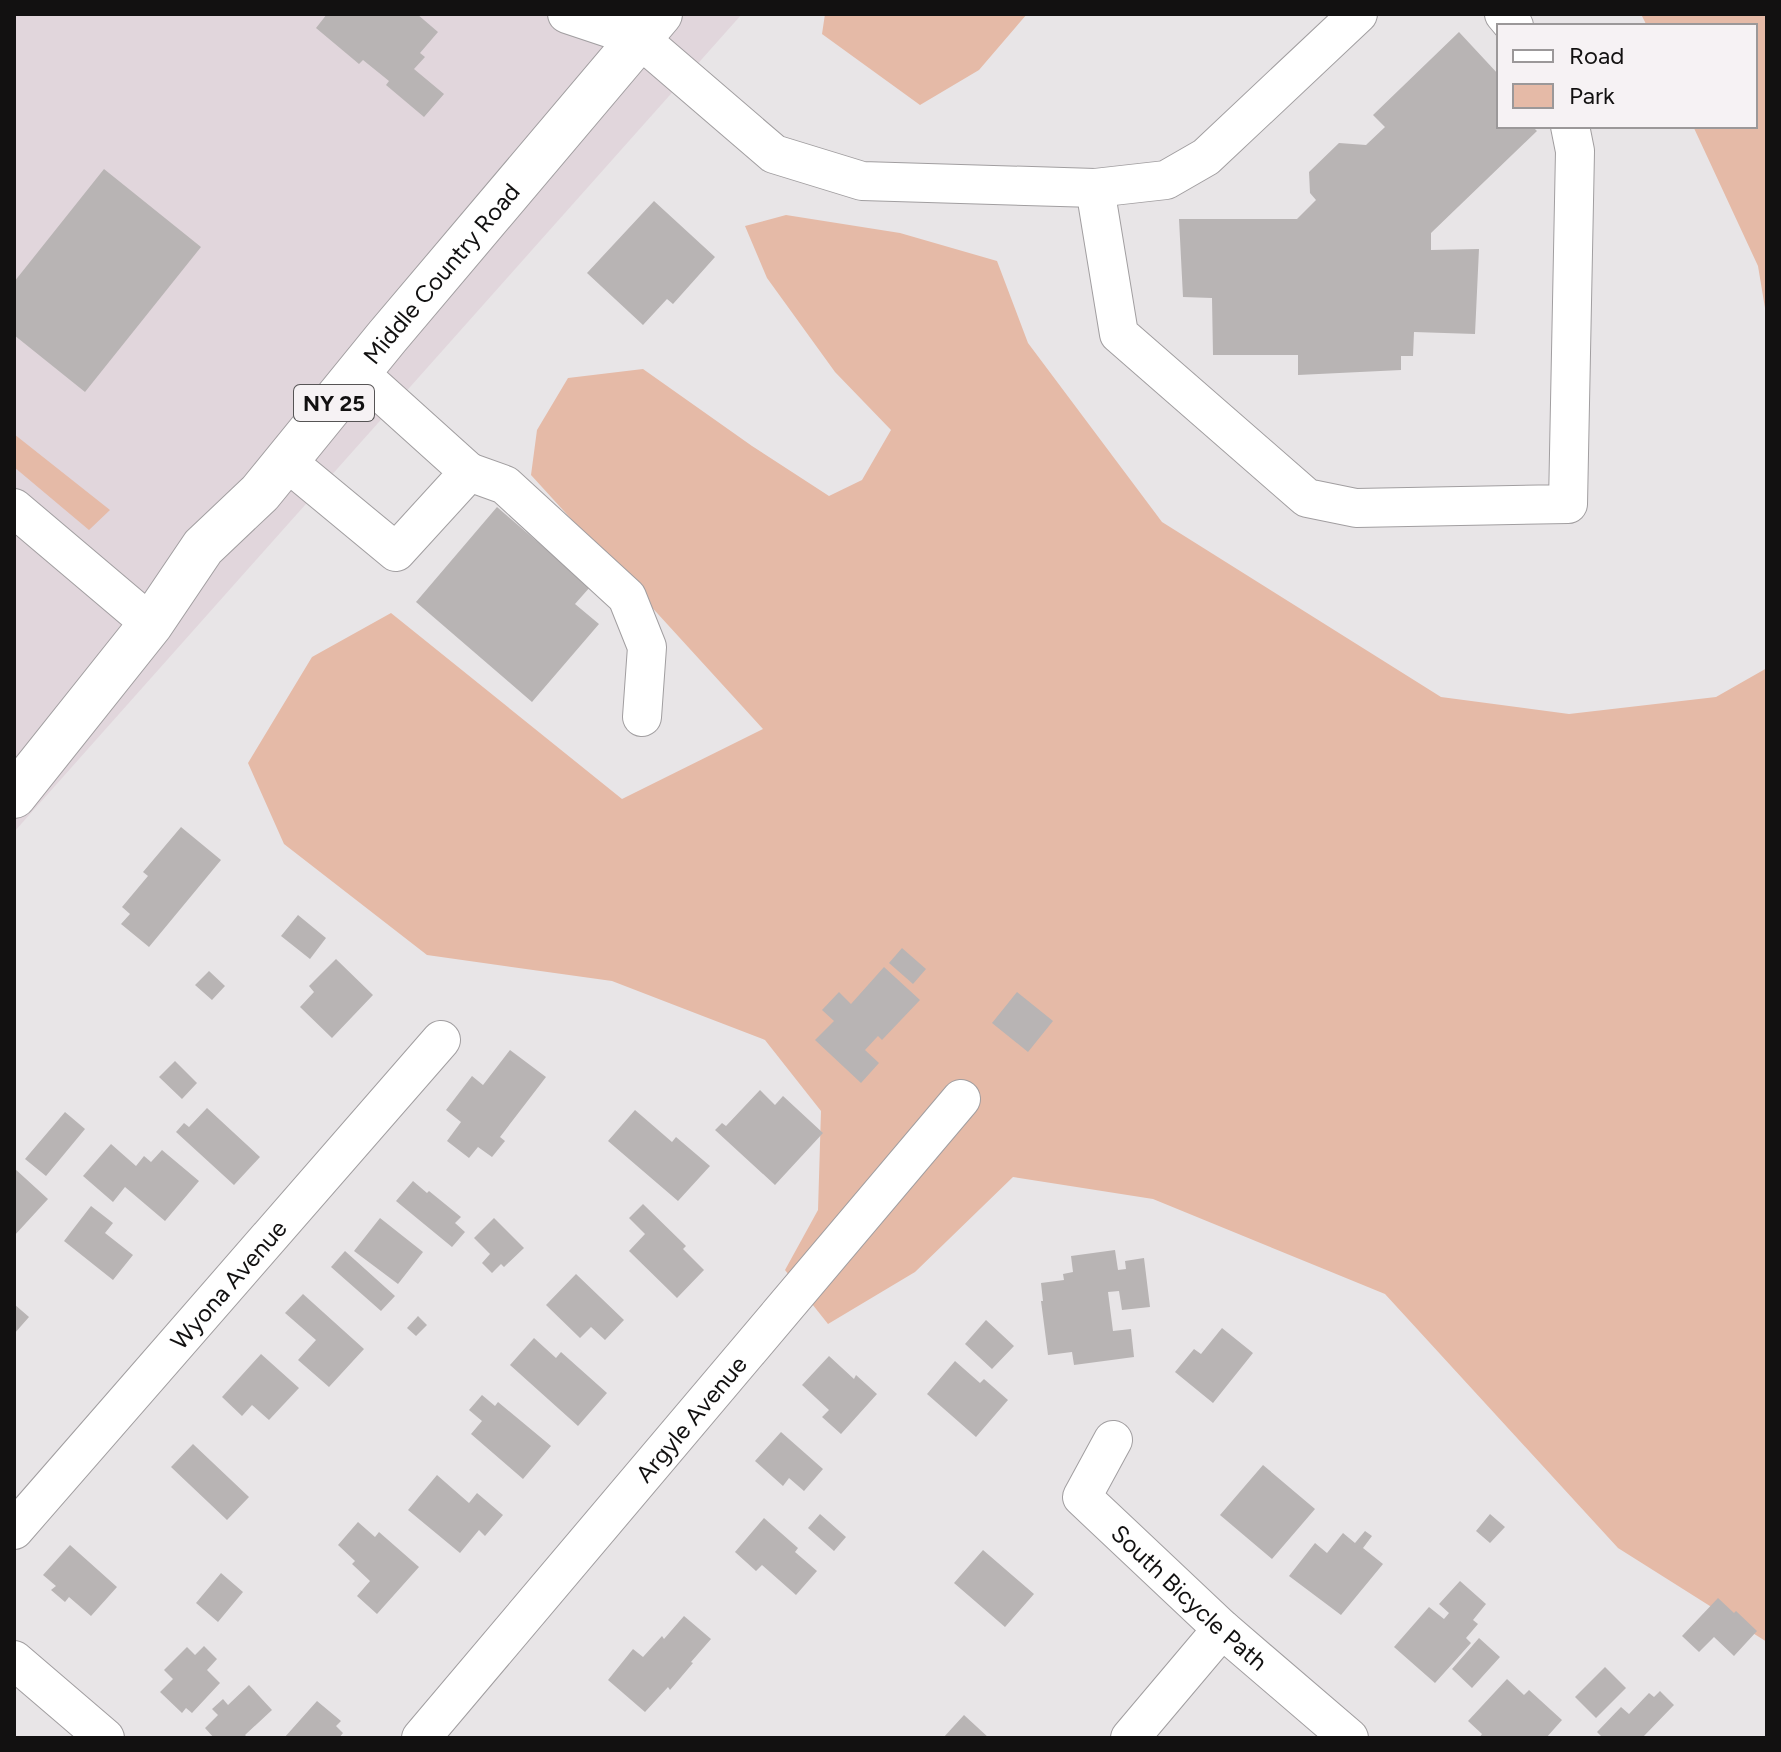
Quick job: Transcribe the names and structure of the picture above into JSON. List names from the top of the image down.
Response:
{
  "streets": {
    "main road": ["Middle Country Road", "NY 25"],
    "street": ["Wyona Avenue", "Argyle Avenue", "South Bicycle Path"]
  },
  "legend": ["Road", "Park"]
}
